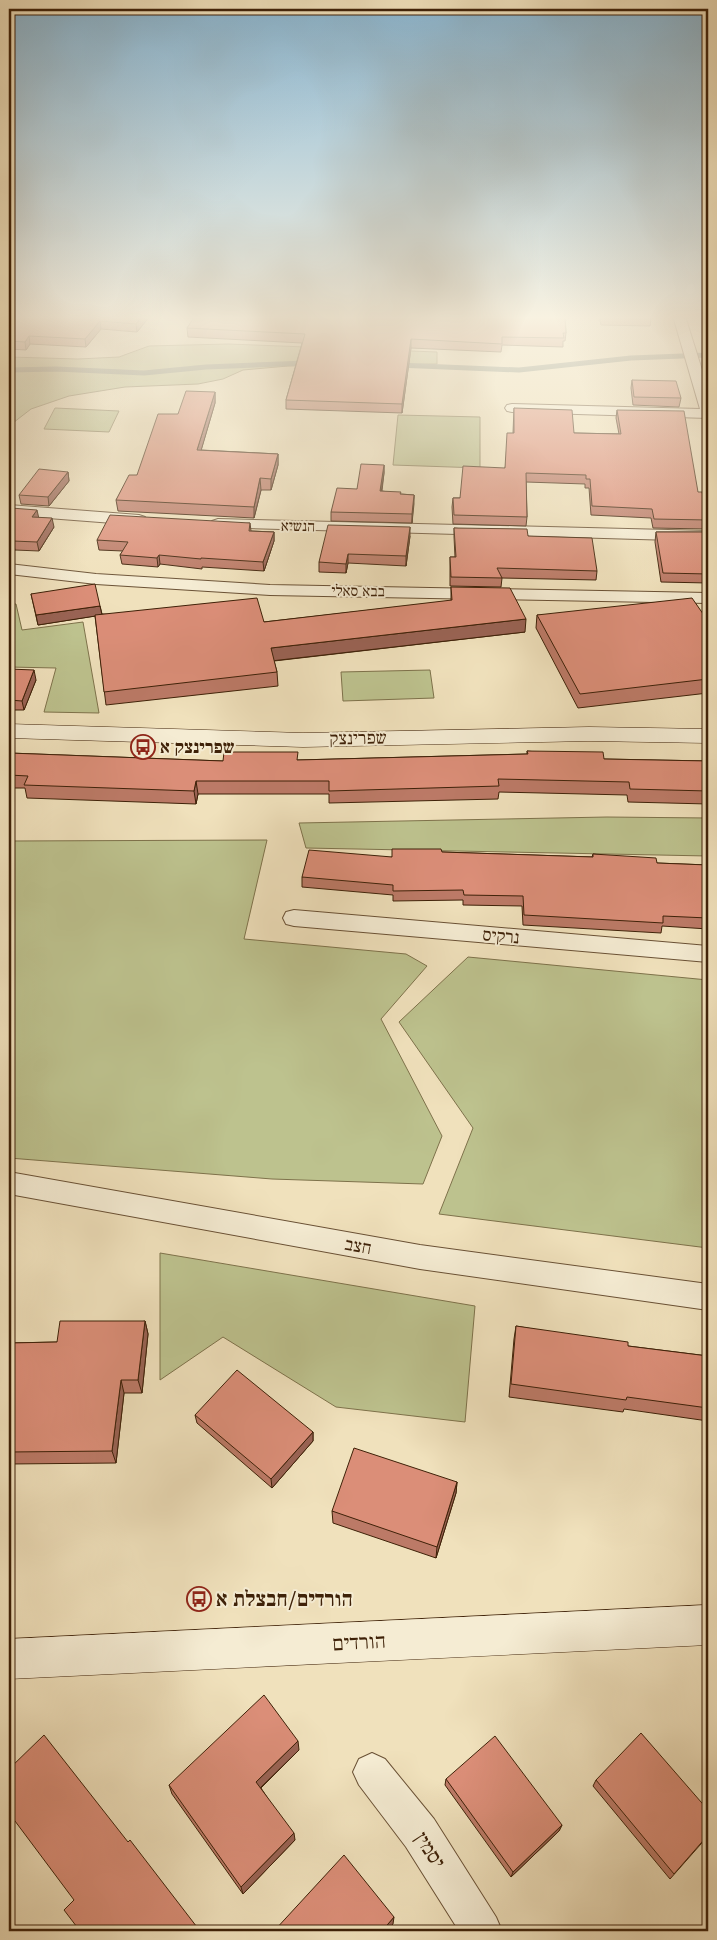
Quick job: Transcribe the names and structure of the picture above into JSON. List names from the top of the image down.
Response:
{
  "streets": {
    "street": [
      "הנשיא",
      "בבא סאלי",
      "שפרינצק",
      "נרקיס",
      "חצב",
      "הורדים",
      "יסמין"
    ]
  },
  "places": {
    "bus stop": ["שפרינצק א", "הורדים/חבצלת א"]
  }
}
